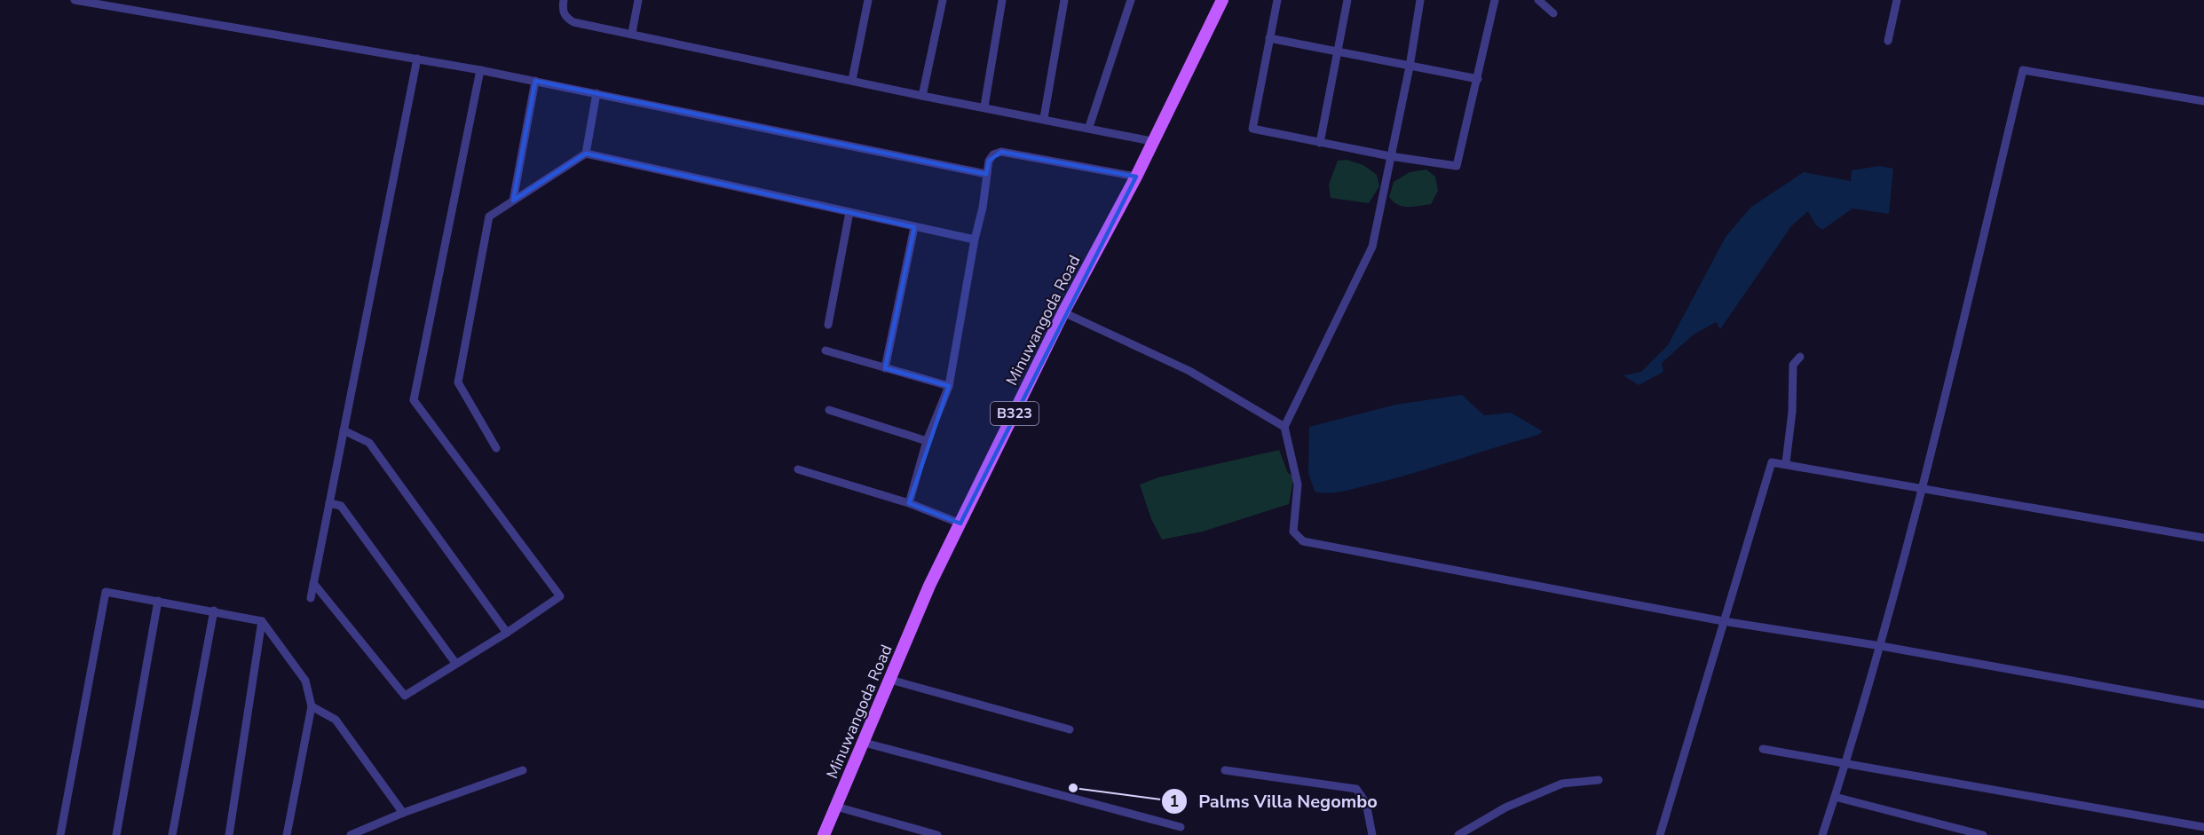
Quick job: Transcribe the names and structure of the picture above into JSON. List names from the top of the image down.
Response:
{
  "streets": {
    "main road": ["Minuwangoda Road", "B323"]
  },
  "places": ["Palms Villa Negombo"]
}
